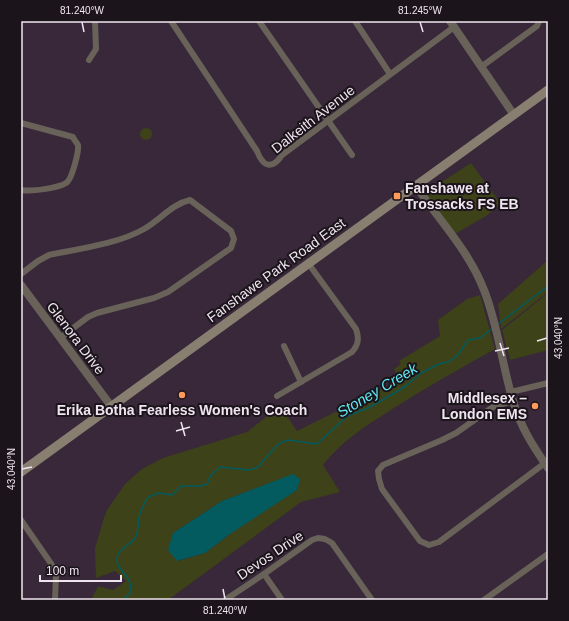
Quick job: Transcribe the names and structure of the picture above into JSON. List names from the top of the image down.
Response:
{
  "streets": {
    "main road": ["Fanshawe Park Road East"],
    "street": ["Dalkeith Avenue", "Glenora Drive", "Devos Drive"]
  },
  "crossings": [
    ["Fanshawe Park Road East", "Glenora Drive"]
  ],
  "water": ["Stoney Creek"],
  "places": {
    "transit": ["Fanshawe at Trossacks FS EB"],
    "other": ["Erika Botha Fearless Women's Coach", "Middlesex – London EMS"]
  },
  "scale_bar": "100 m",
  "coordinates": ["81.240°W", "81.245°W", "43.040°N"]
}
